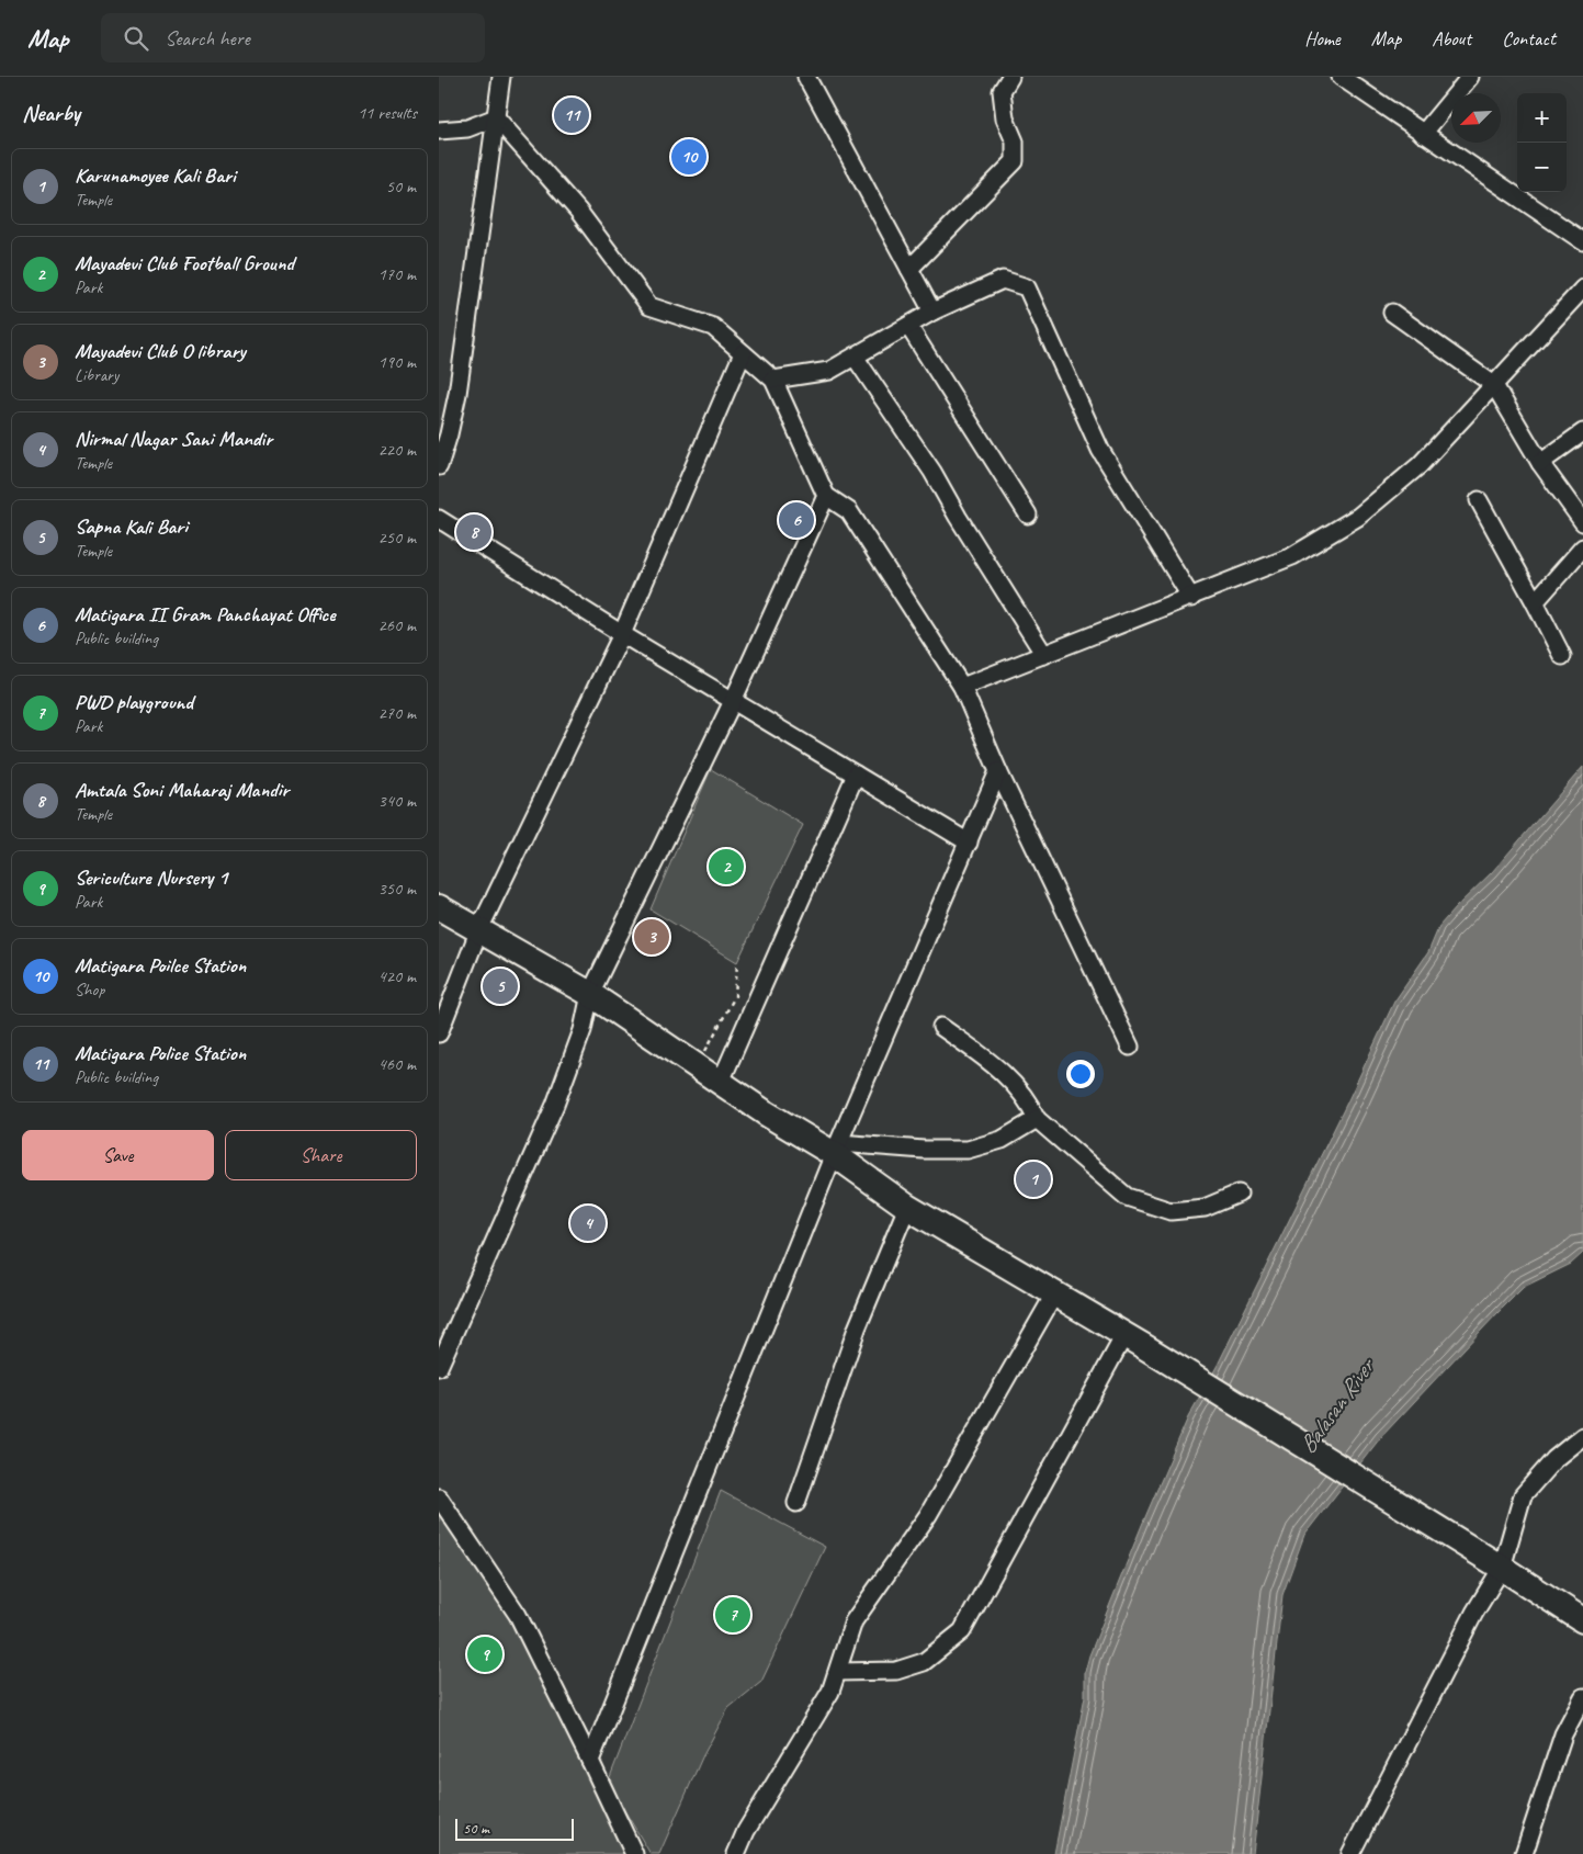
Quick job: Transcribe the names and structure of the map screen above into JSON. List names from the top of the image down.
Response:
{
  "water": ["Balasan River"],
  "scale_bar": "50 m",
  "north": "bottom left",
  "page": {
    "header": "Map",
    "search": "Search here",
    "nav": [
      "Home",
      "Map",
      "About",
      "Contact"
    ],
    "heading": ["Nearby", "11 results"],
    "map_buttons": ["+", "−"],
    "pins": [
      "11",
      "10",
      "6",
      "8",
      "2",
      "3",
      "5",
      "1",
      "4",
      "7",
      "9"
    ],
    "list": [
      {
        "mark": "1",
        "name": "Karunamoyee Kali Bari",
        "note": "Temple",
        "value": "50 m"
      },
      {
        "mark": "2",
        "name": "Mayadevi Club Football Ground",
        "note": "Park",
        "value": "170 m"
      },
      {
        "mark": "3",
        "name": "Mayadevi Club O library",
        "note": "Library",
        "value": "190 m"
      },
      {
        "mark": "4",
        "name": "Nirmal Nagar Sani Mandir",
        "note": "Temple",
        "value": "220 m"
      },
      {
        "mark": "5",
        "name": "Sapna Kali Bari",
        "note": "Temple",
        "value": "250 m"
      },
      {
        "mark": "6",
        "name": "Matigara II Gram Panchayat Office",
        "note": "Public building",
        "value": "260 m"
      },
      {
        "mark": "7",
        "name": "PWD playground",
        "note": "Park",
        "value": "270 m"
      },
      {
        "mark": "8",
        "name": "Amtala Soni Maharaj Mandir",
        "note": "Temple",
        "value": "340 m"
      },
      {
        "mark": "9",
        "name": "Sericulture Nursery 1",
        "note": "Park",
        "value": "350 m"
      },
      {
        "mark": "10",
        "name": "Matigara Poilce Station",
        "note": "Shop",
        "value": "420 m"
      },
      {
        "mark": "11",
        "name": "Matigara Police Station",
        "note": "Public building",
        "value": "460 m"
      }
    ],
    "buttons": ["Save", "Share"],
    "scale": "50 m"
  }
}
